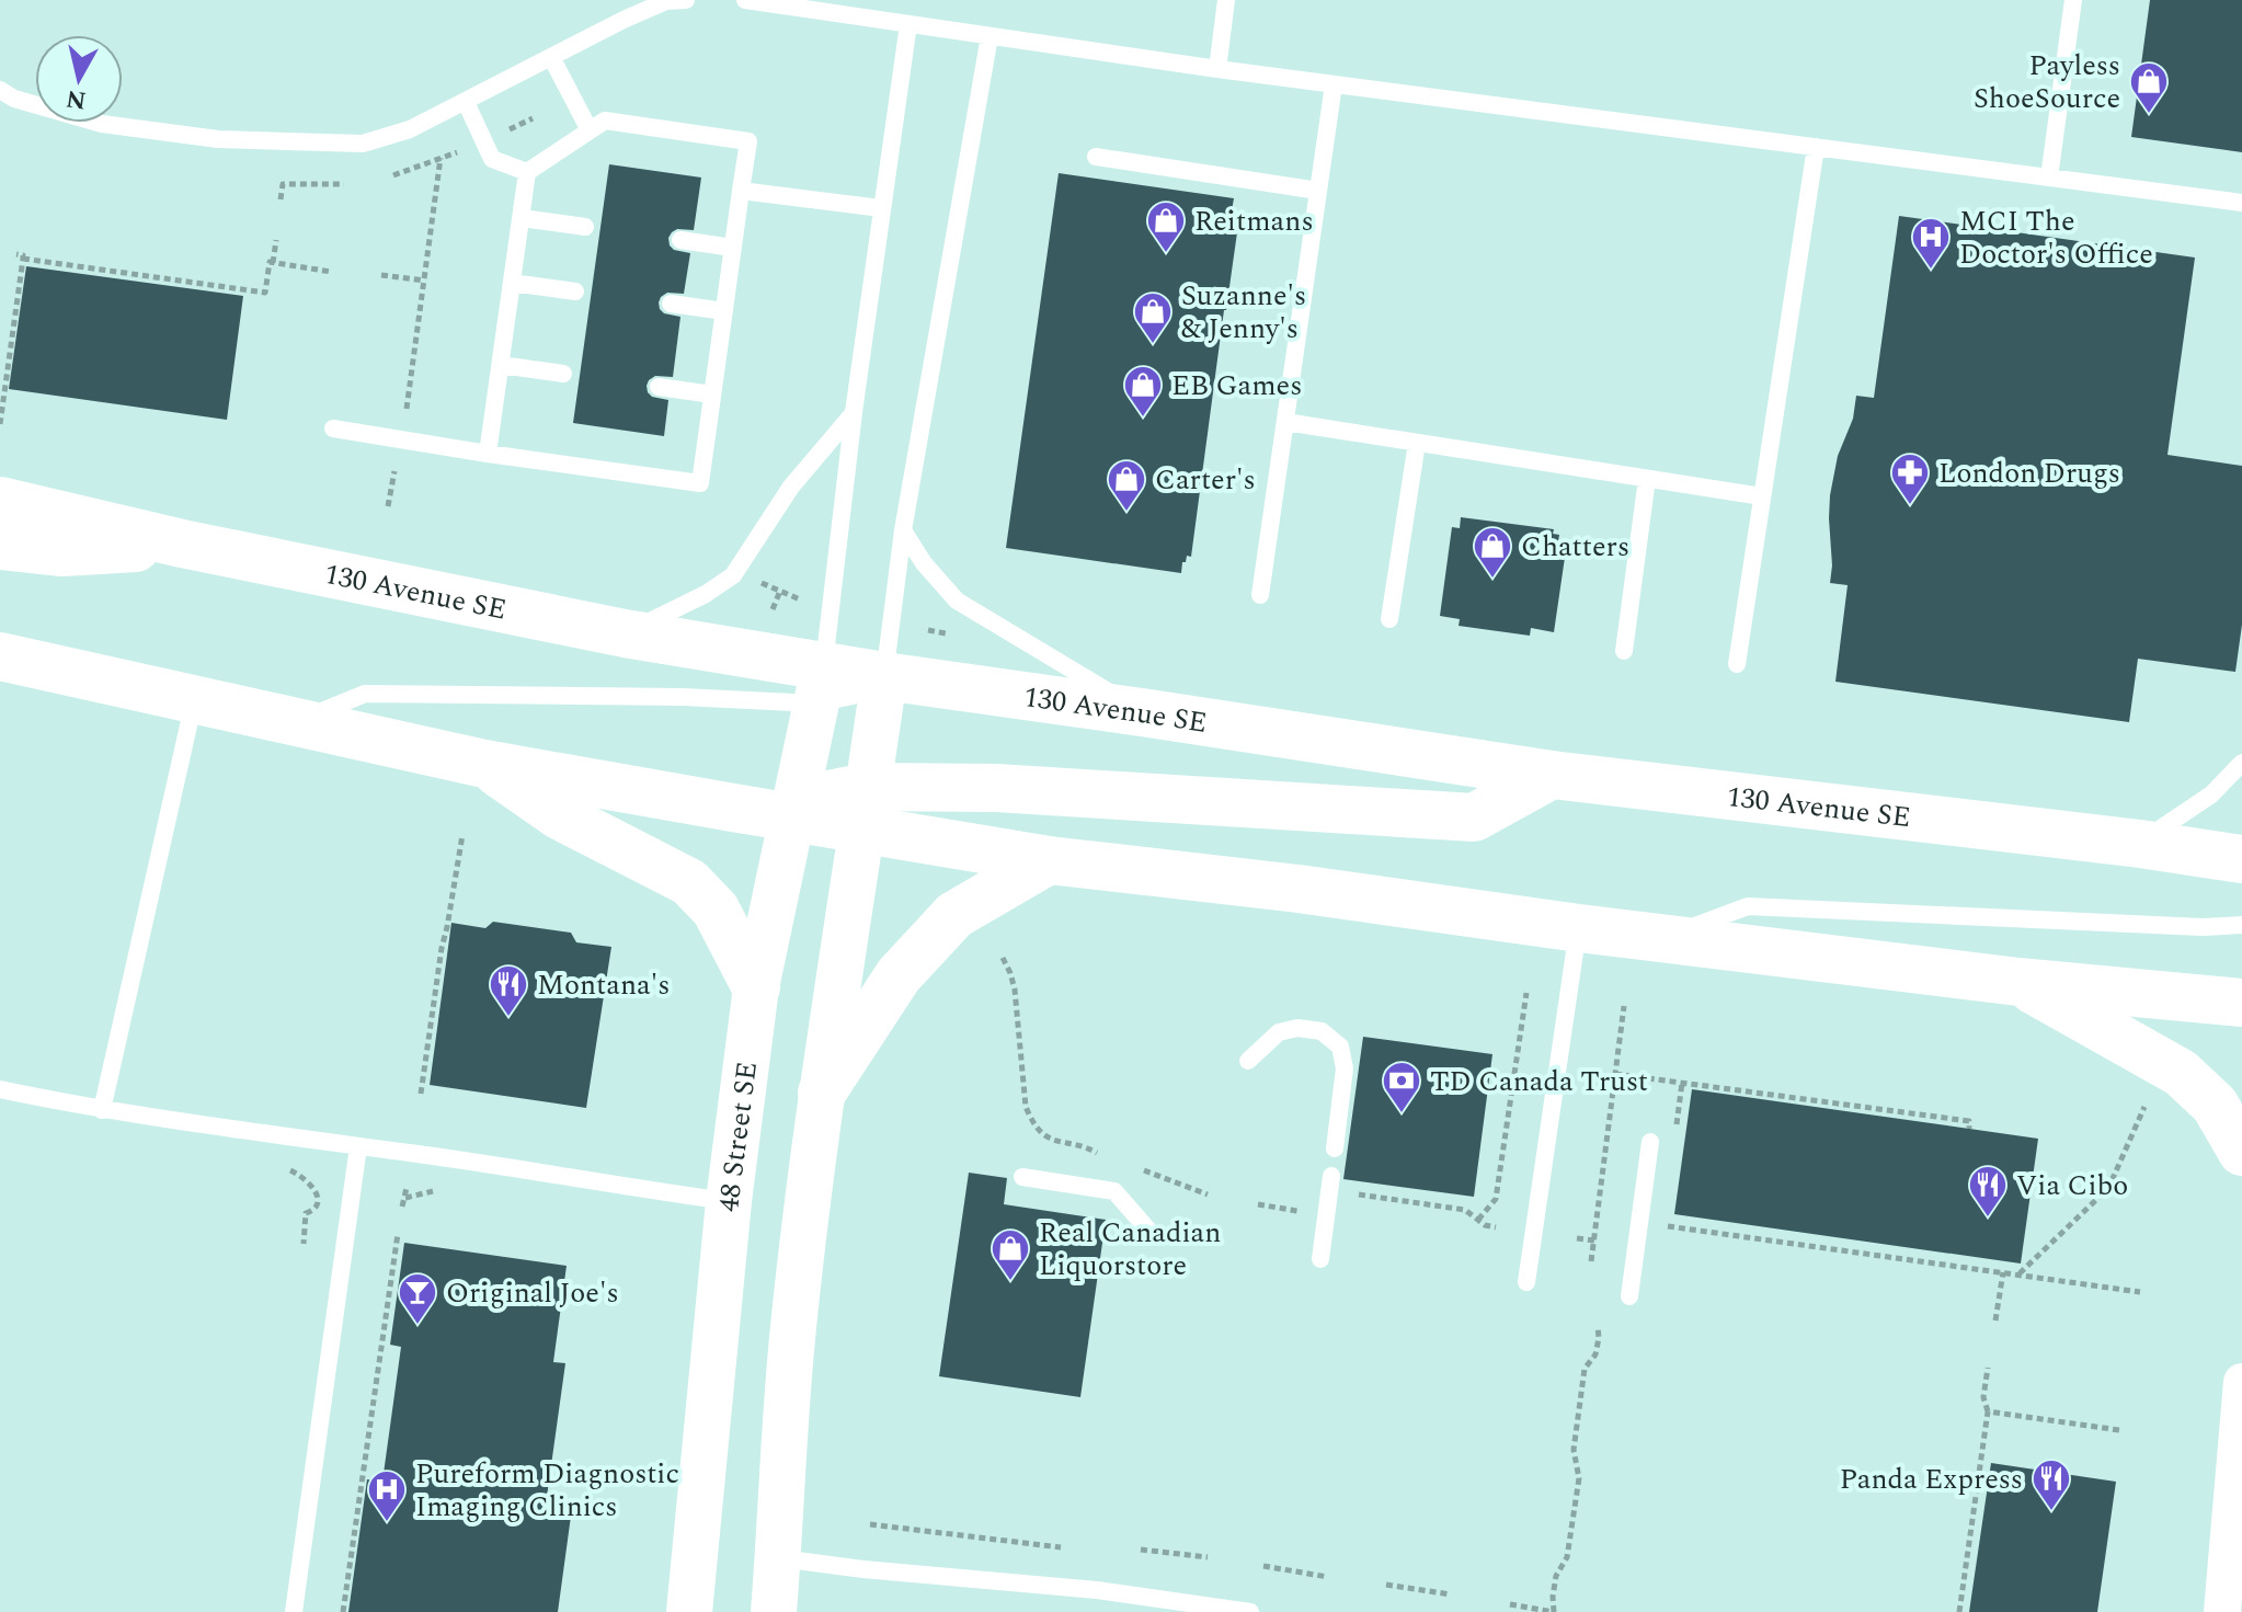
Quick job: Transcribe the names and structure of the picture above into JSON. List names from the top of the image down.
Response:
{
  "streets": {
    "main road": ["130 Avenue SE"],
    "street": ["48 Street SE"]
  },
  "crossings": [
    ["130 Avenue SE", "48 Street SE"]
  ],
  "places": {
    "shop": [
      "Payless ShoeSource",
      "Reitmans",
      "Suzanne's & Jenny's",
      "EB Games",
      "Carter's",
      "Chatters",
      "Real Canadian Liquorstore"
    ],
    "hospital": ["MCI The Doctor's Office", "Pureform Diagnostic Imaging Clinics"],
    "pharmacy": ["London Drugs"],
    "restaurant": ["Montana's", "Via Cibo", "Panda Express"],
    "bank": ["TD Canada Trust"],
    "bar": ["Original Joe's"]
  },
  "north": "bottom"
}
